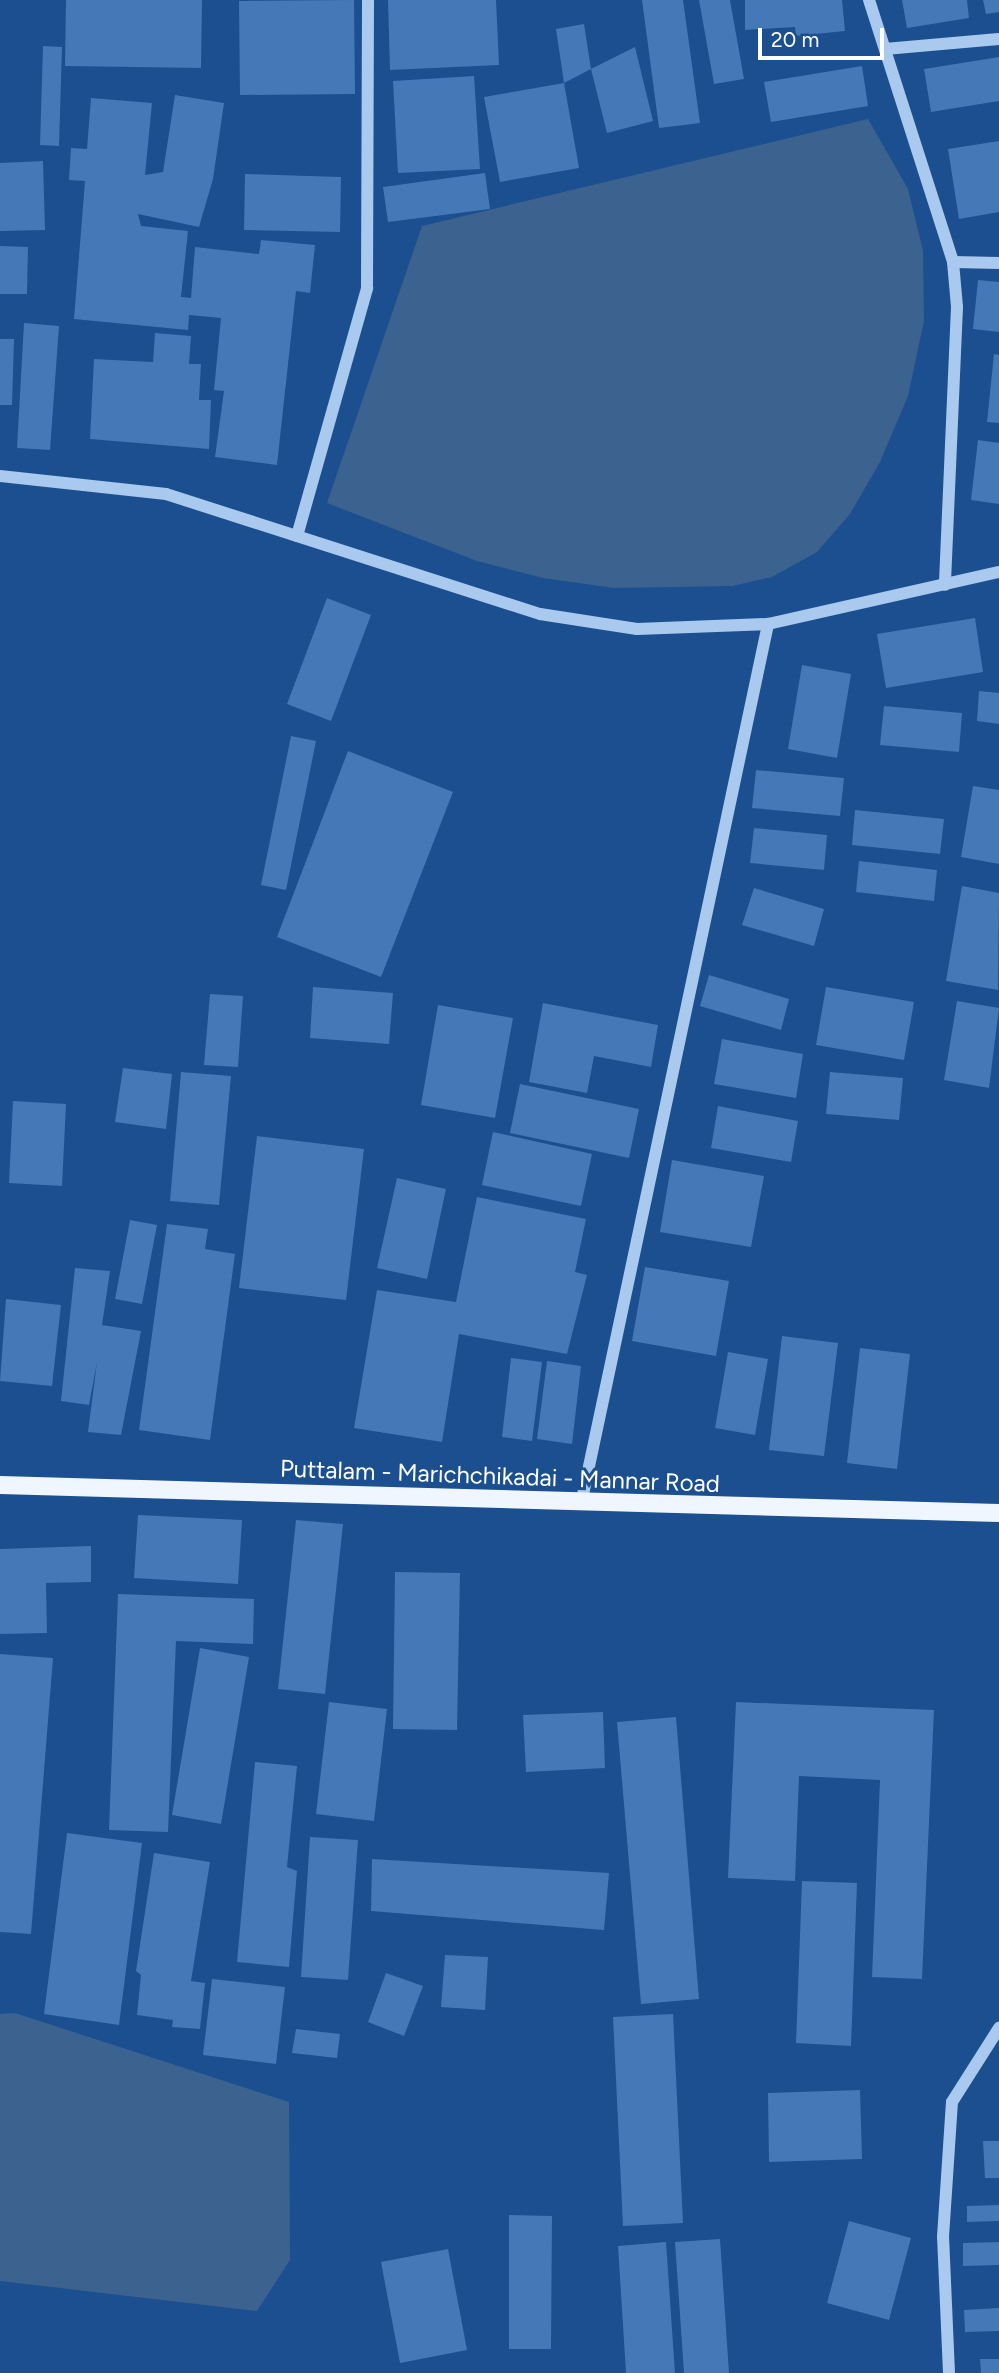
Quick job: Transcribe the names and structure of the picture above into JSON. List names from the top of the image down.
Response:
{
  "streets": {
    "main road": ["Puttalam - Marichchikadai - Mannar Road"]
  },
  "scale_bar": "20 m"
}
